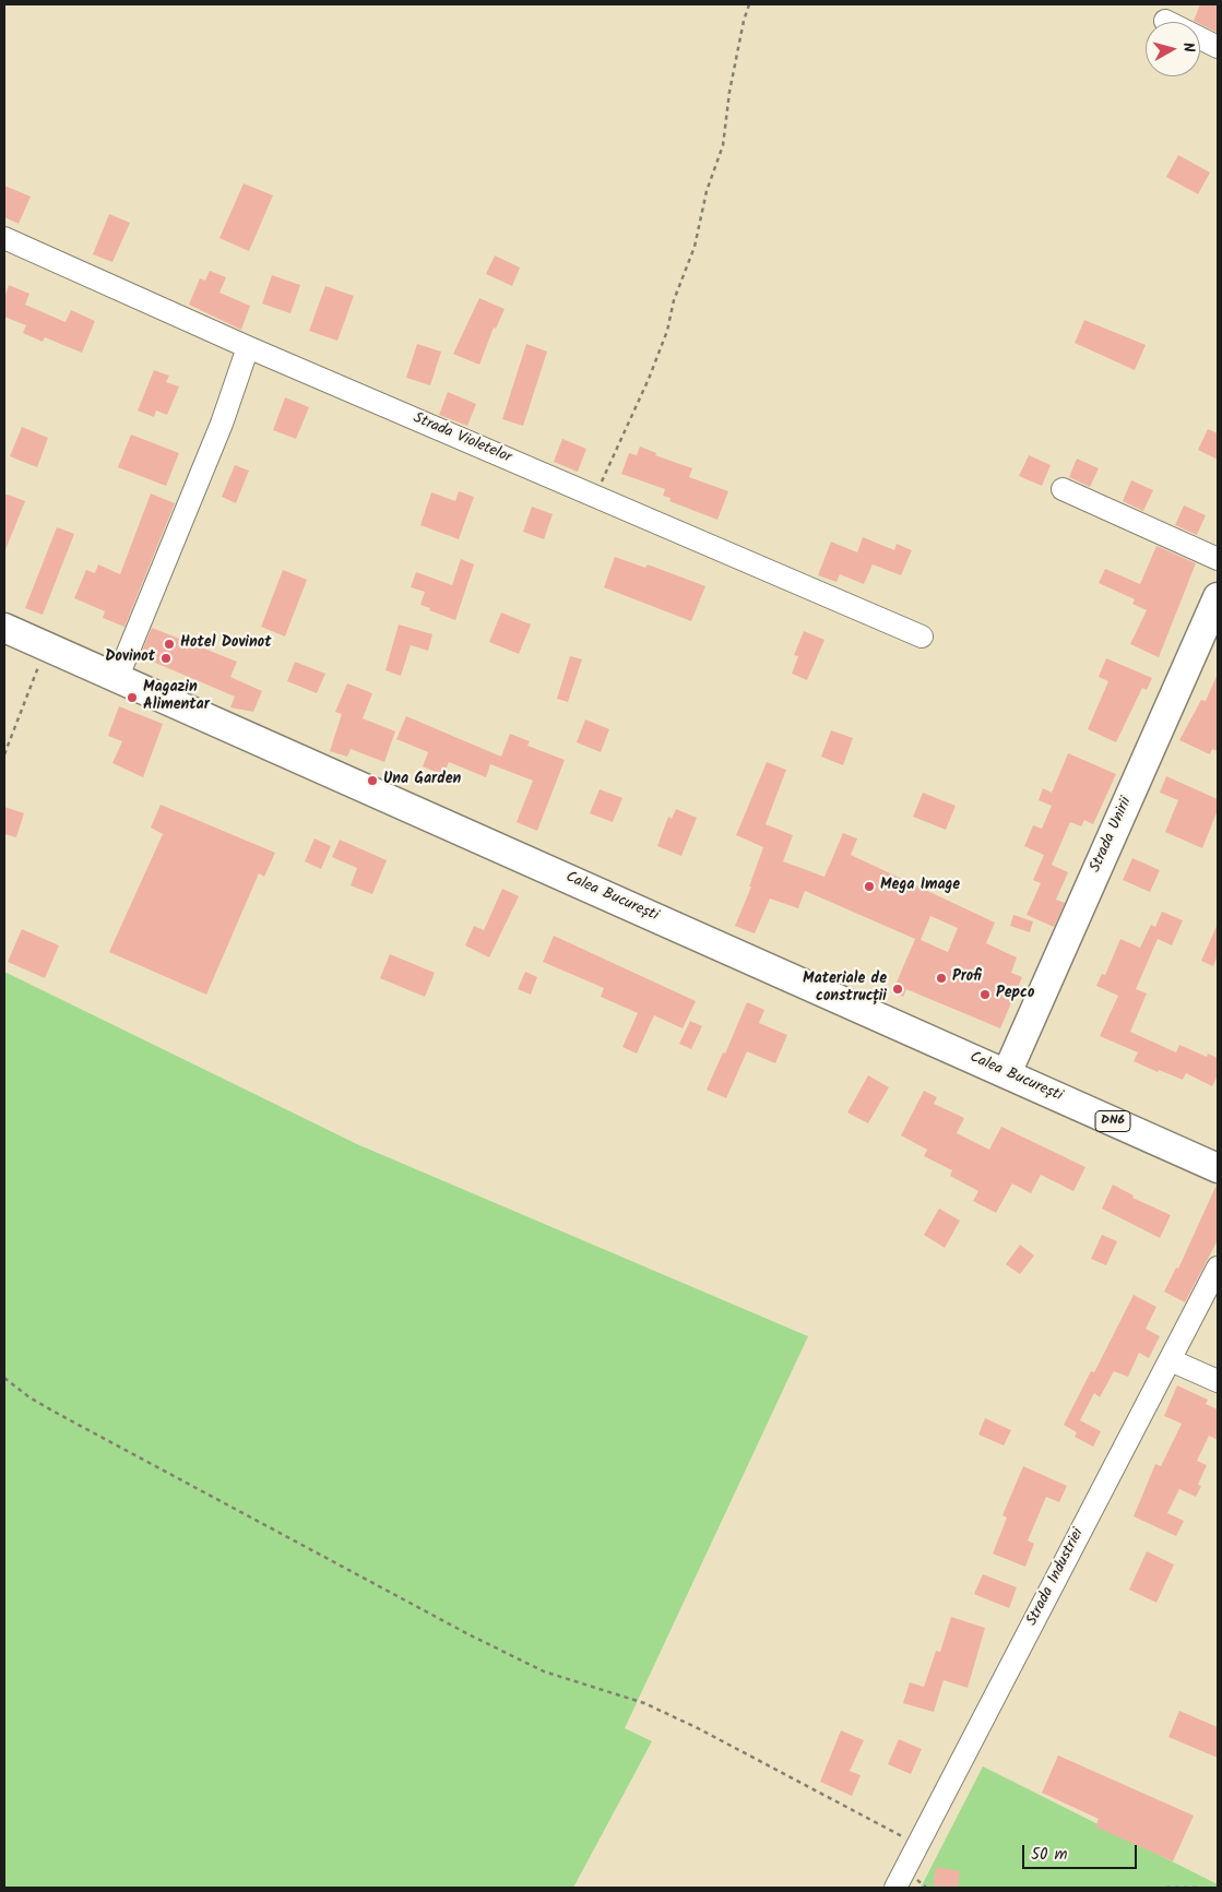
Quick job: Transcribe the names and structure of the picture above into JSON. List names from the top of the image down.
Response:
{
  "streets": {
    "main road": ["Strada Unirii", "Calea București", "DN6"],
    "street": ["Strada Violetelor", "Strada Industriei"]
  },
  "crossings": [
    ["Strada Unirii", "Calea București"]
  ],
  "places": [
    "Hotel Dovinot",
    "Dovinot",
    "Magazin Alimentar",
    "Una Garden",
    "Mega Image",
    "Profi",
    "Materiale de construcții",
    "Pepco"
  ],
  "scale_bar": "50 m",
  "north": "right"
}
